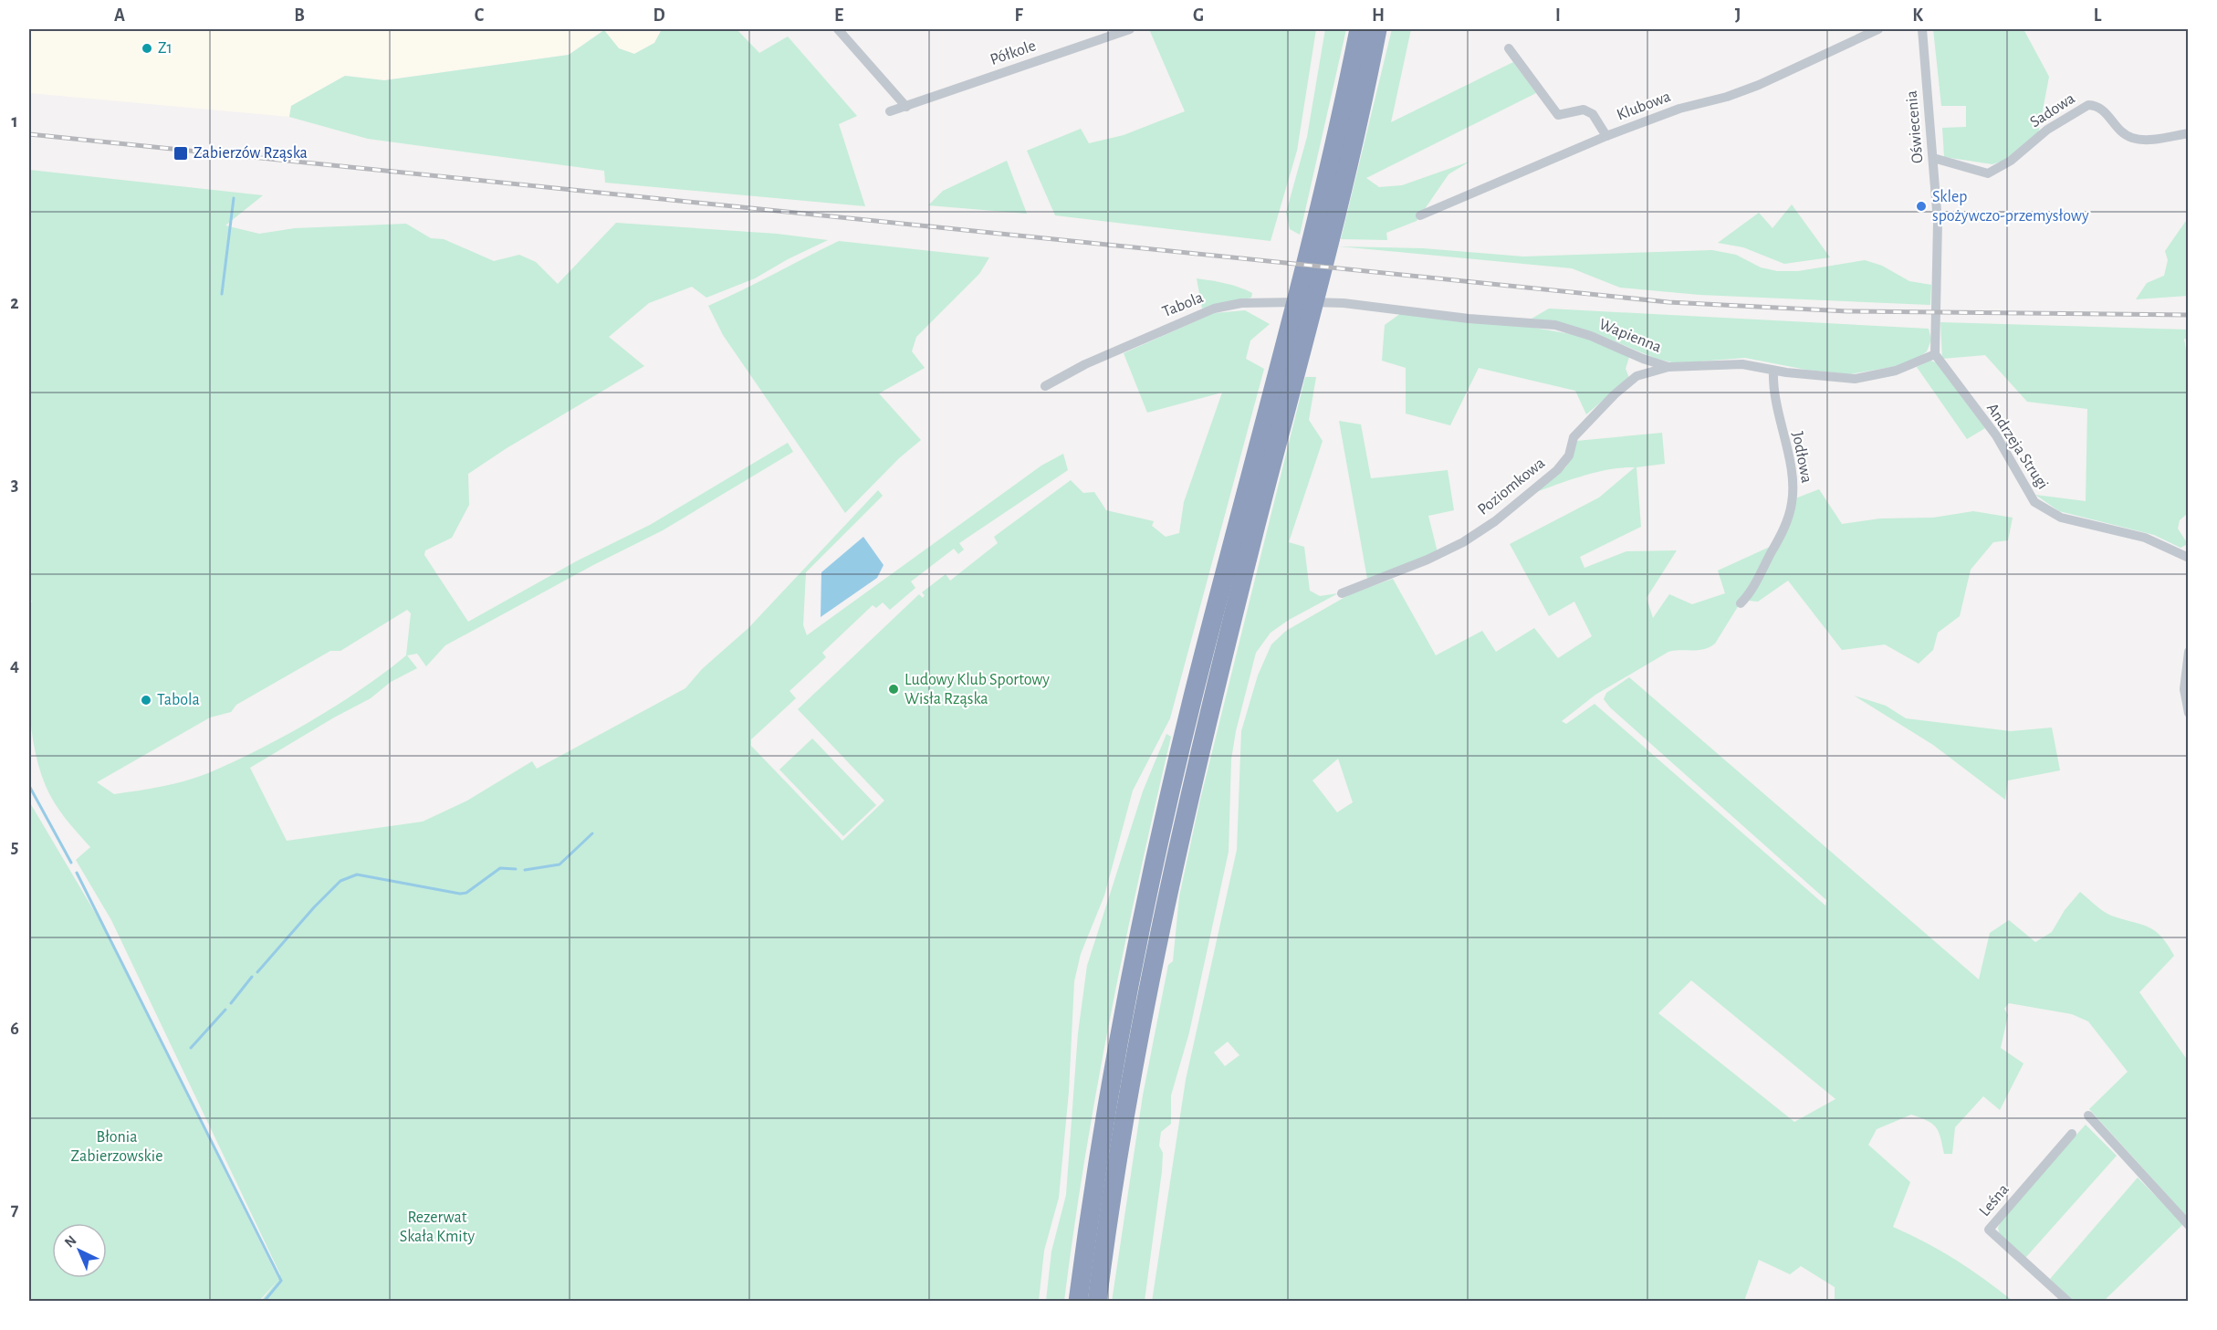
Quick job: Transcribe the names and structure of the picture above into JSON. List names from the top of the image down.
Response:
{
  "streets": {
    "street": [
      "Półkole",
      "Klubowa",
      "Sadowa",
      "Oświecenia",
      "Tabola",
      "Wapienna",
      "Andrzeja Strugi",
      "Jodłowa",
      "Poziomkowa",
      "Leśna"
    ]
  },
  "crossings": [
    ["Sadowa", "Oświecenia"],
    ["Oświecenia", "Wapienna"],
    ["Oświecenia", "Andrzeja Strugi"],
    ["Tabola", "Wapienna"],
    ["Wapienna", "Andrzeja Strugi"],
    ["Wapienna", "Jodłowa"],
    ["Wapienna", "Poziomkowa"]
  ],
  "parks": ["Błonia Zabierzowskie", "Rezerwat Skała Kmity"],
  "places": {
    "other": [
      "Z1",
      "Sklep spożywczo-przemysłowy",
      "Ludowy Klub Sportowy Wisła Rząska",
      "Tabola"
    ],
    "transit": ["Zabierzów Rząska"]
  },
  "north": "top left",
  "grid": {
    "columns": [
      "A",
      "B",
      "C",
      "D",
      "E",
      "F",
      "G",
      "H",
      "I",
      "J",
      "K",
      "L"
    ],
    "rows": [
      "1",
      "2",
      "3",
      "4",
      "5",
      "6",
      "7"
    ]
  }
}
